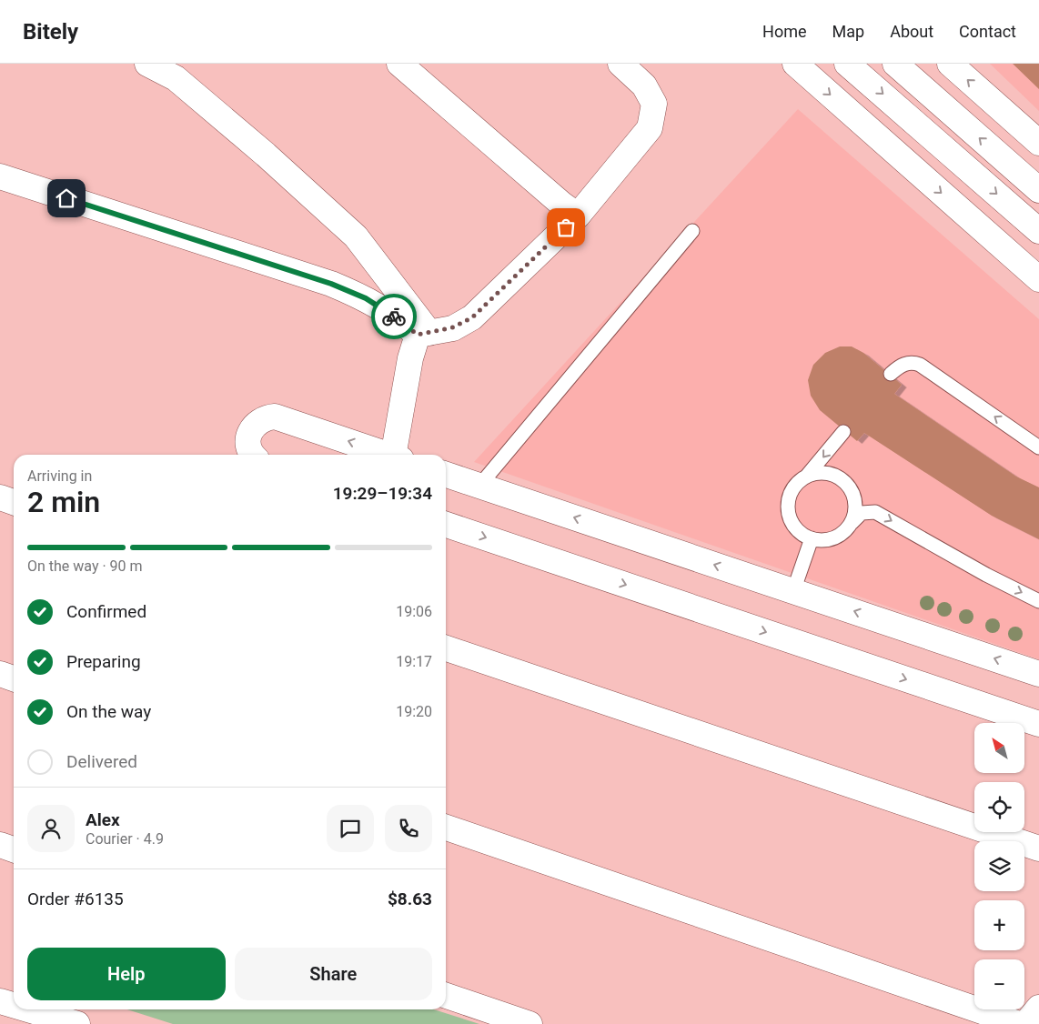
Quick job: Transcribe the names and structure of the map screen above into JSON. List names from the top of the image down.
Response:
{
  "north": "top left",
  "page": {
    "header": "Bitely",
    "nav": [
      "Home",
      "Map",
      "About",
      "Contact"
    ],
    "heading": ["2 min", "Arriving in", "19:29–19:34"],
    "panel": [
      "Alex",
      "Courier · 4.9",
      "Order #6135",
      "$8.63"
    ],
    "bar": "On the way · 90 m",
    "list": [
      ["Confirmed", "19:06"],
      ["Preparing", "19:17"],
      ["On the way", "19:20"],
      "Delivered"
    ],
    "map_buttons": ["+", "−"],
    "buttons": ["Help", "Share"]
  }
}
